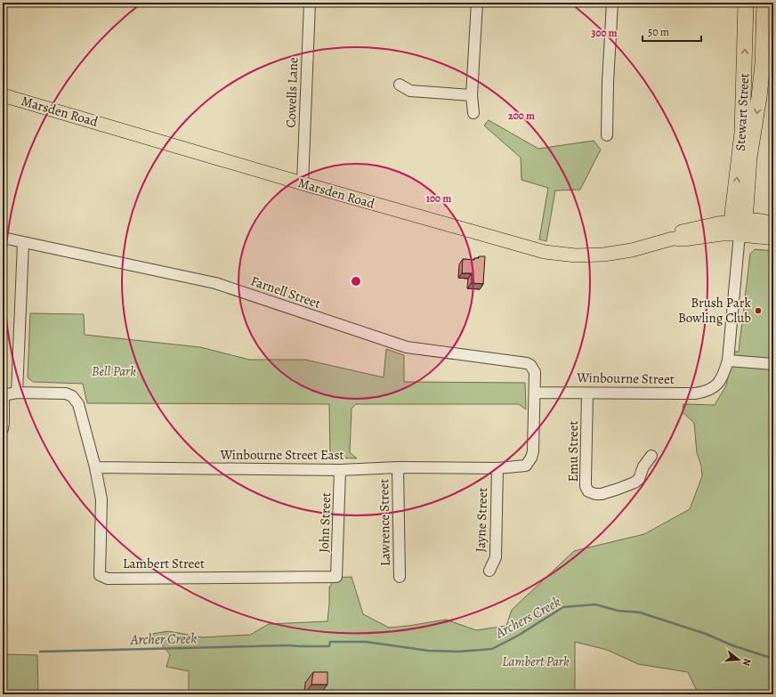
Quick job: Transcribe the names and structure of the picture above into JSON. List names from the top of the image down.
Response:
{
  "streets": {
    "highway": ["Marsden Road", "Stewart Street"],
    "street": [
      "Cowells Lane",
      "Farnell Street",
      "Winbourne Street",
      "Emu Street",
      "Winbourne Street East",
      "Jayne Street",
      "John Street",
      "Lawrence Street",
      "Lambert Street"
    ]
  },
  "crossings": [
    ["Cowells Lane", "Marsden Road"],
    ["Marsden Road", "Stewart Street"],
    ["Farnell Street", "Winbourne Street"],
    ["Farnell Street", "Winbourne Street East"],
    ["Winbourne Street", "Emu Street"],
    ["Winbourne Street", "Winbourne Street East"],
    ["Winbourne Street East", "Jayne Street"],
    ["Winbourne Street East", "John Street"],
    ["Winbourne Street East", "Lawrence Street"],
    ["Winbourne Street East", "Lambert Street"],
    ["John Street", "Lambert Street"]
  ],
  "water": ["Archers Creek", "Archer Creek"],
  "parks": ["Bell Park", "Lambert Park"],
  "places": ["Brush Park Bowling Club"],
  "scale_bar": "50 m",
  "north": "right",
  "rings": ["300 m", "200 m", "100 m"]
}
